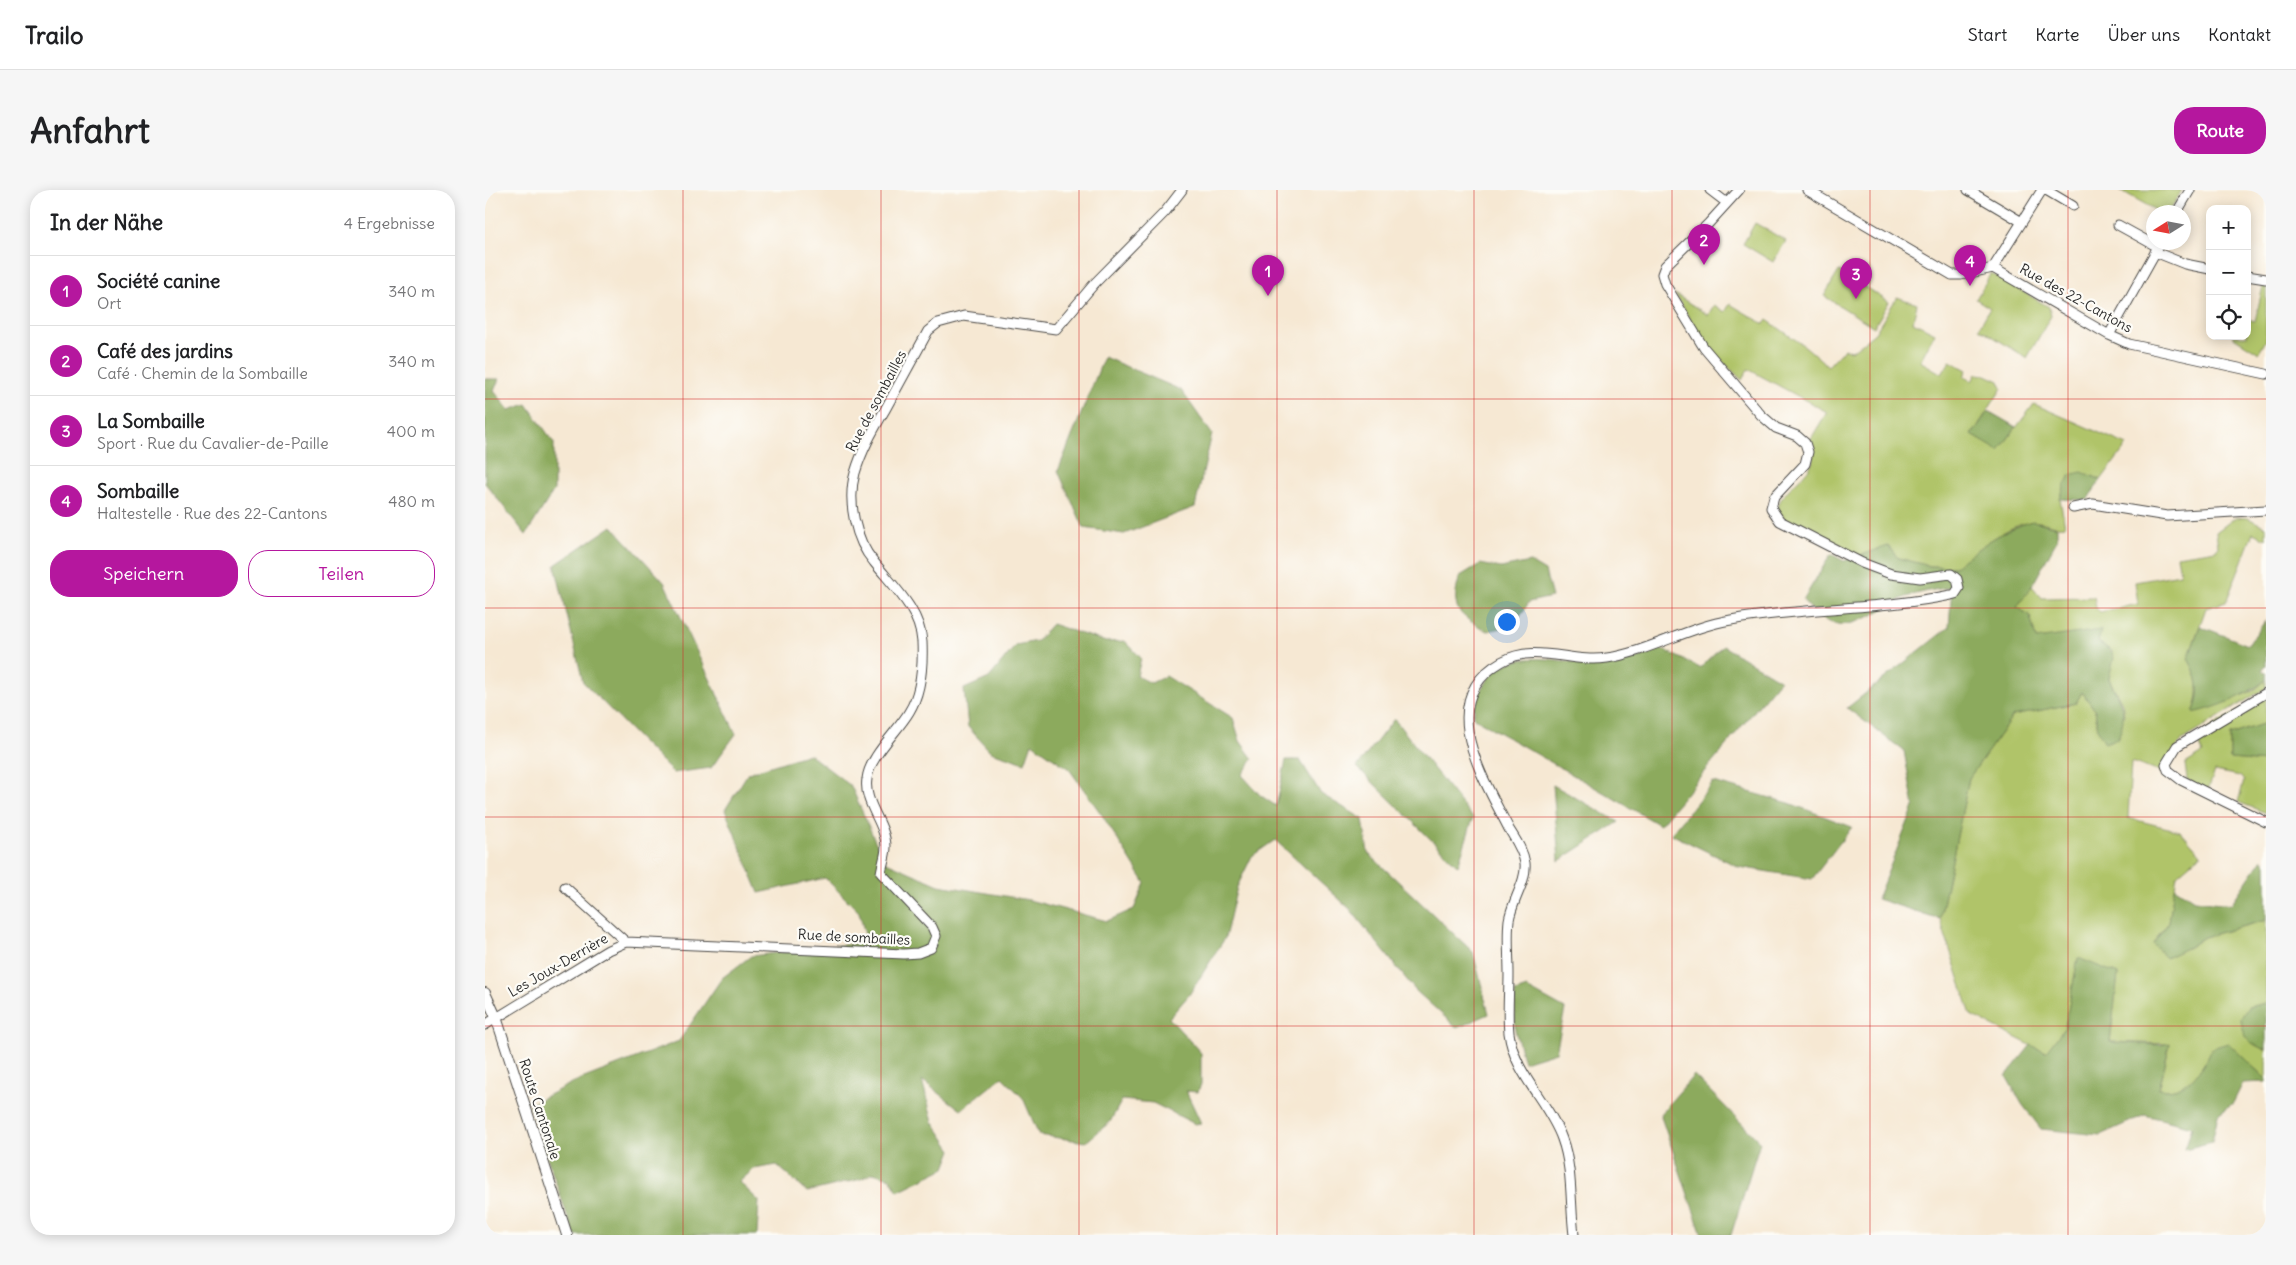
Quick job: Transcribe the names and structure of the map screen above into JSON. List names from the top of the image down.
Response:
{
  "streets": {
    "street": [
      "Rue des 22-Cantons",
      "Rue de sombailles",
      "Les Joux-Derrière",
      "Route Cantonale"
    ]
  },
  "crossings": [
    ["Rue de sombailles", "Les Joux-Derrière"],
    ["Les Joux-Derrière", "Route Cantonale"]
  ],
  "north": "left",
  "page": {
    "header": "Trailo",
    "nav": [
      "Start",
      "Karte",
      "Über uns",
      "Kontakt"
    ],
    "buttons": [
      "Route",
      ["Speichern", "Teilen"]
    ],
    "title": "Anfahrt",
    "heading": ["In der Nähe", "4 Ergebnisse"],
    "map_buttons": ["+", "−"],
    "pins": [
      "2",
      "4",
      "1",
      "3"
    ],
    "list": [
      {
        "mark": "1",
        "name": "Société canine",
        "note": "Ort",
        "value": "340 m"
      },
      {
        "mark": "2",
        "name": "Café des jardins",
        "note": "Café · Chemin de la Sombaille",
        "value": "340 m"
      },
      {
        "mark": "3",
        "name": "La Sombaille",
        "note": "Sport · Rue du Cavalier-de-Paille",
        "value": "400 m"
      },
      {
        "mark": "4",
        "name": "Sombaille",
        "note": "Haltestelle · Rue des 22-Cantons",
        "value": "480 m"
      }
    ]
  }
}
